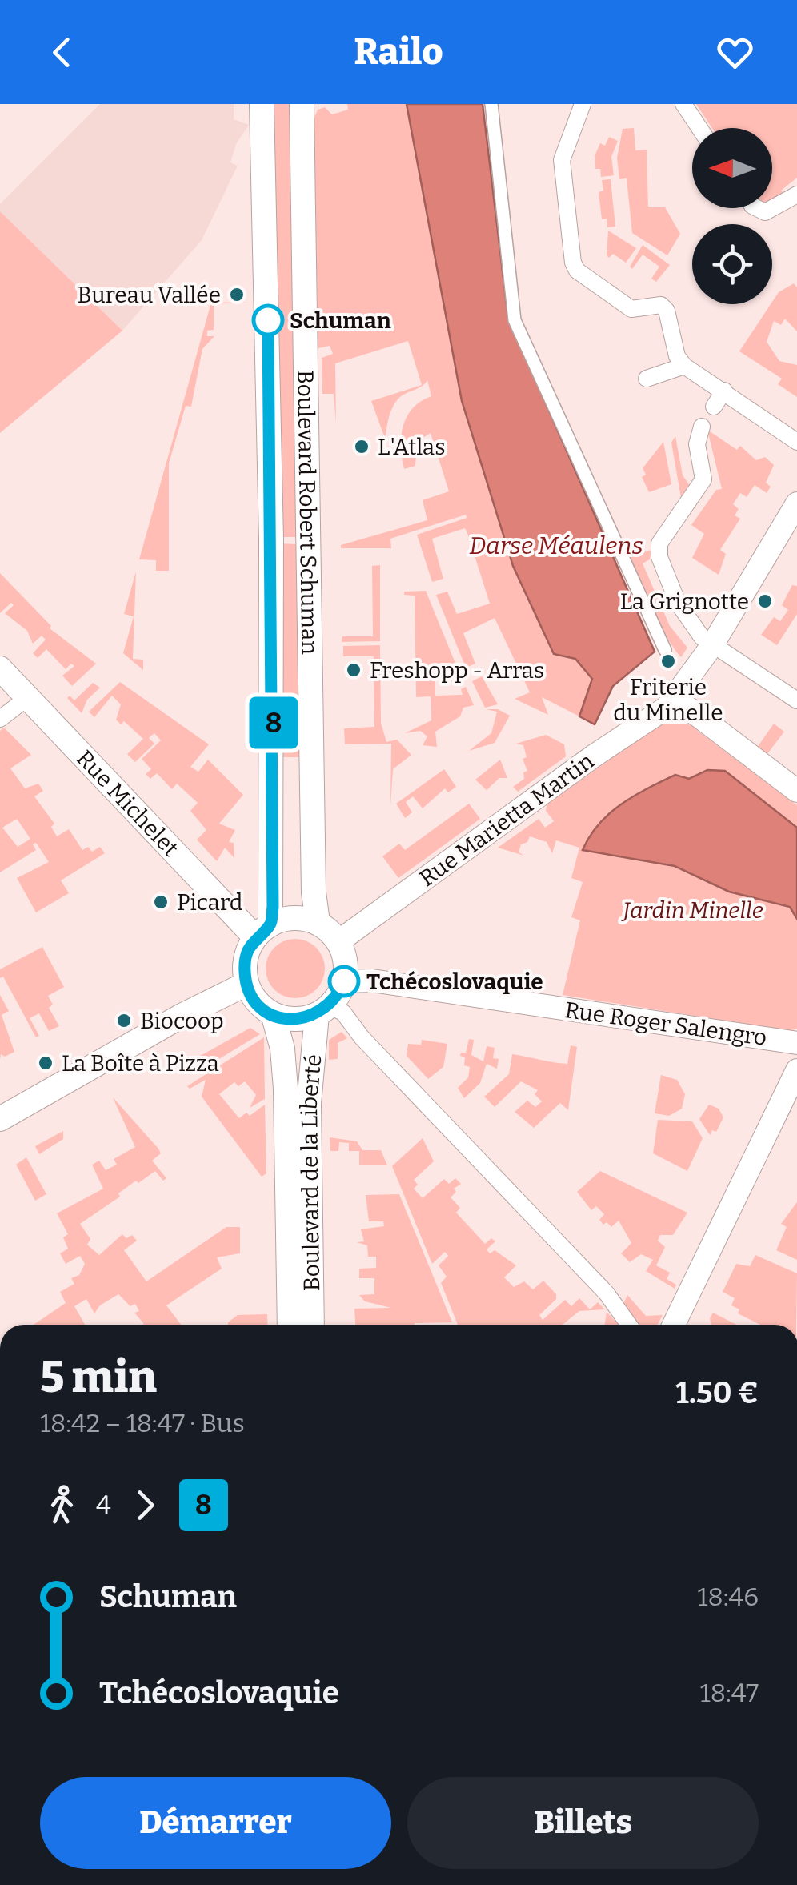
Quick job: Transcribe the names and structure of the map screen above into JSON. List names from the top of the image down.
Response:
{
  "streets": {
    "main road": ["Boulevard Robert Schuman", "Rue Michelet", "Boulevard de la Liberté"],
    "street": ["Rue Marietta Martin", "Rue Roger Salengro"]
  },
  "crossings": [
    ["Boulevard Robert Schuman", "Rue Michelet"],
    ["Boulevard Robert Schuman", "Rue Marietta Martin"],
    ["Boulevard Robert Schuman", "Rue Roger Salengro"],
    ["Boulevard Robert Schuman", "Boulevard de la Liberté"],
    ["Rue Michelet", "Rue Marietta Martin"],
    ["Rue Michelet", "Rue Roger Salengro"],
    ["Rue Michelet", "Boulevard de la Liberté"],
    ["Rue Marietta Martin", "Rue Roger Salengro"],
    ["Rue Marietta Martin", "Boulevard de la Liberté"],
    ["Rue Roger Salengro", "Boulevard de la Liberté"]
  ],
  "water": ["Darse Méaulens"],
  "parks": ["Jardin Minelle"],
  "places": [
    "Bureau Vallée",
    "Schuman",
    "L'Atlas",
    "La Grignotte",
    "Friterie du Minelle",
    "Freshopp - Arras",
    "Picard",
    "Tchécoslovaquie",
    "Biocoop",
    "La Boîte à Pizza"
  ],
  "lines": ["bus line 8"],
  "north": "left",
  "page": {
    "header": "Railo",
    "on_map": "8",
    "heading": ["5 min", "18:42 – 18:47 · Bus", "1.50 €"],
    "legs": ["4", "8"],
    "list": [
      {
        "name": "Schuman",
        "value": "18:46"
      },
      {
        "name": "Tchécoslovaquie",
        "value": "18:47"
      }
    ],
    "buttons": ["Démarrer", "Billets"]
  }
}
